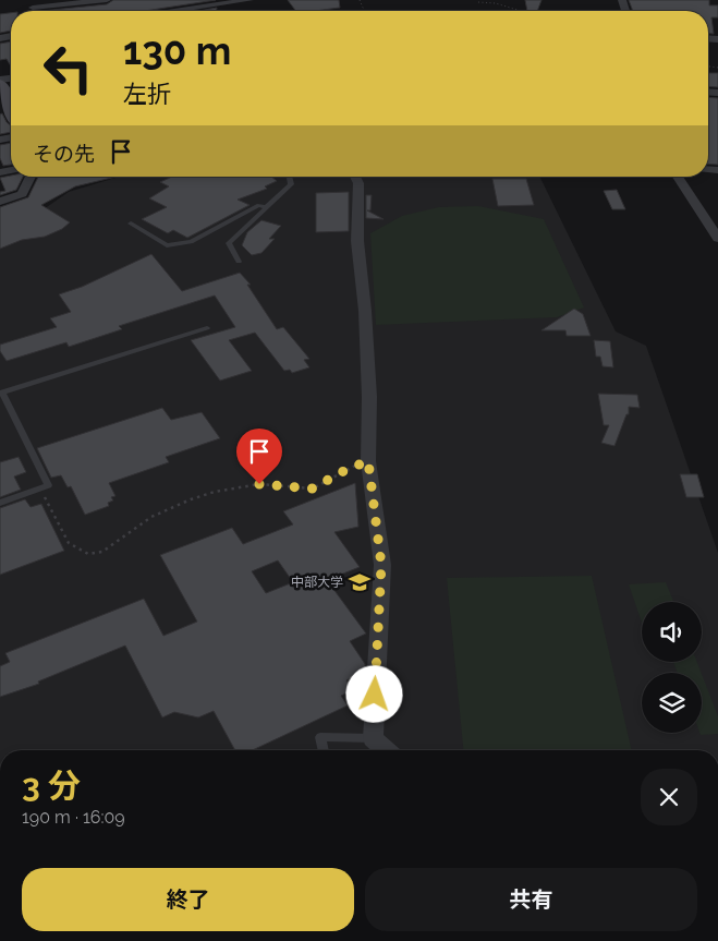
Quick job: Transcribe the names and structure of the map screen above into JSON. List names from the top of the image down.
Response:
{
  "places": {
    "school or university": ["中部大学"]
  },
  "page": {
    "turn": ["130 m", "左折"],
    "then": "その先",
    "heading": ["3 分", "190 m · 16:09"],
    "buttons": ["終了", "共有"]
  }
}
